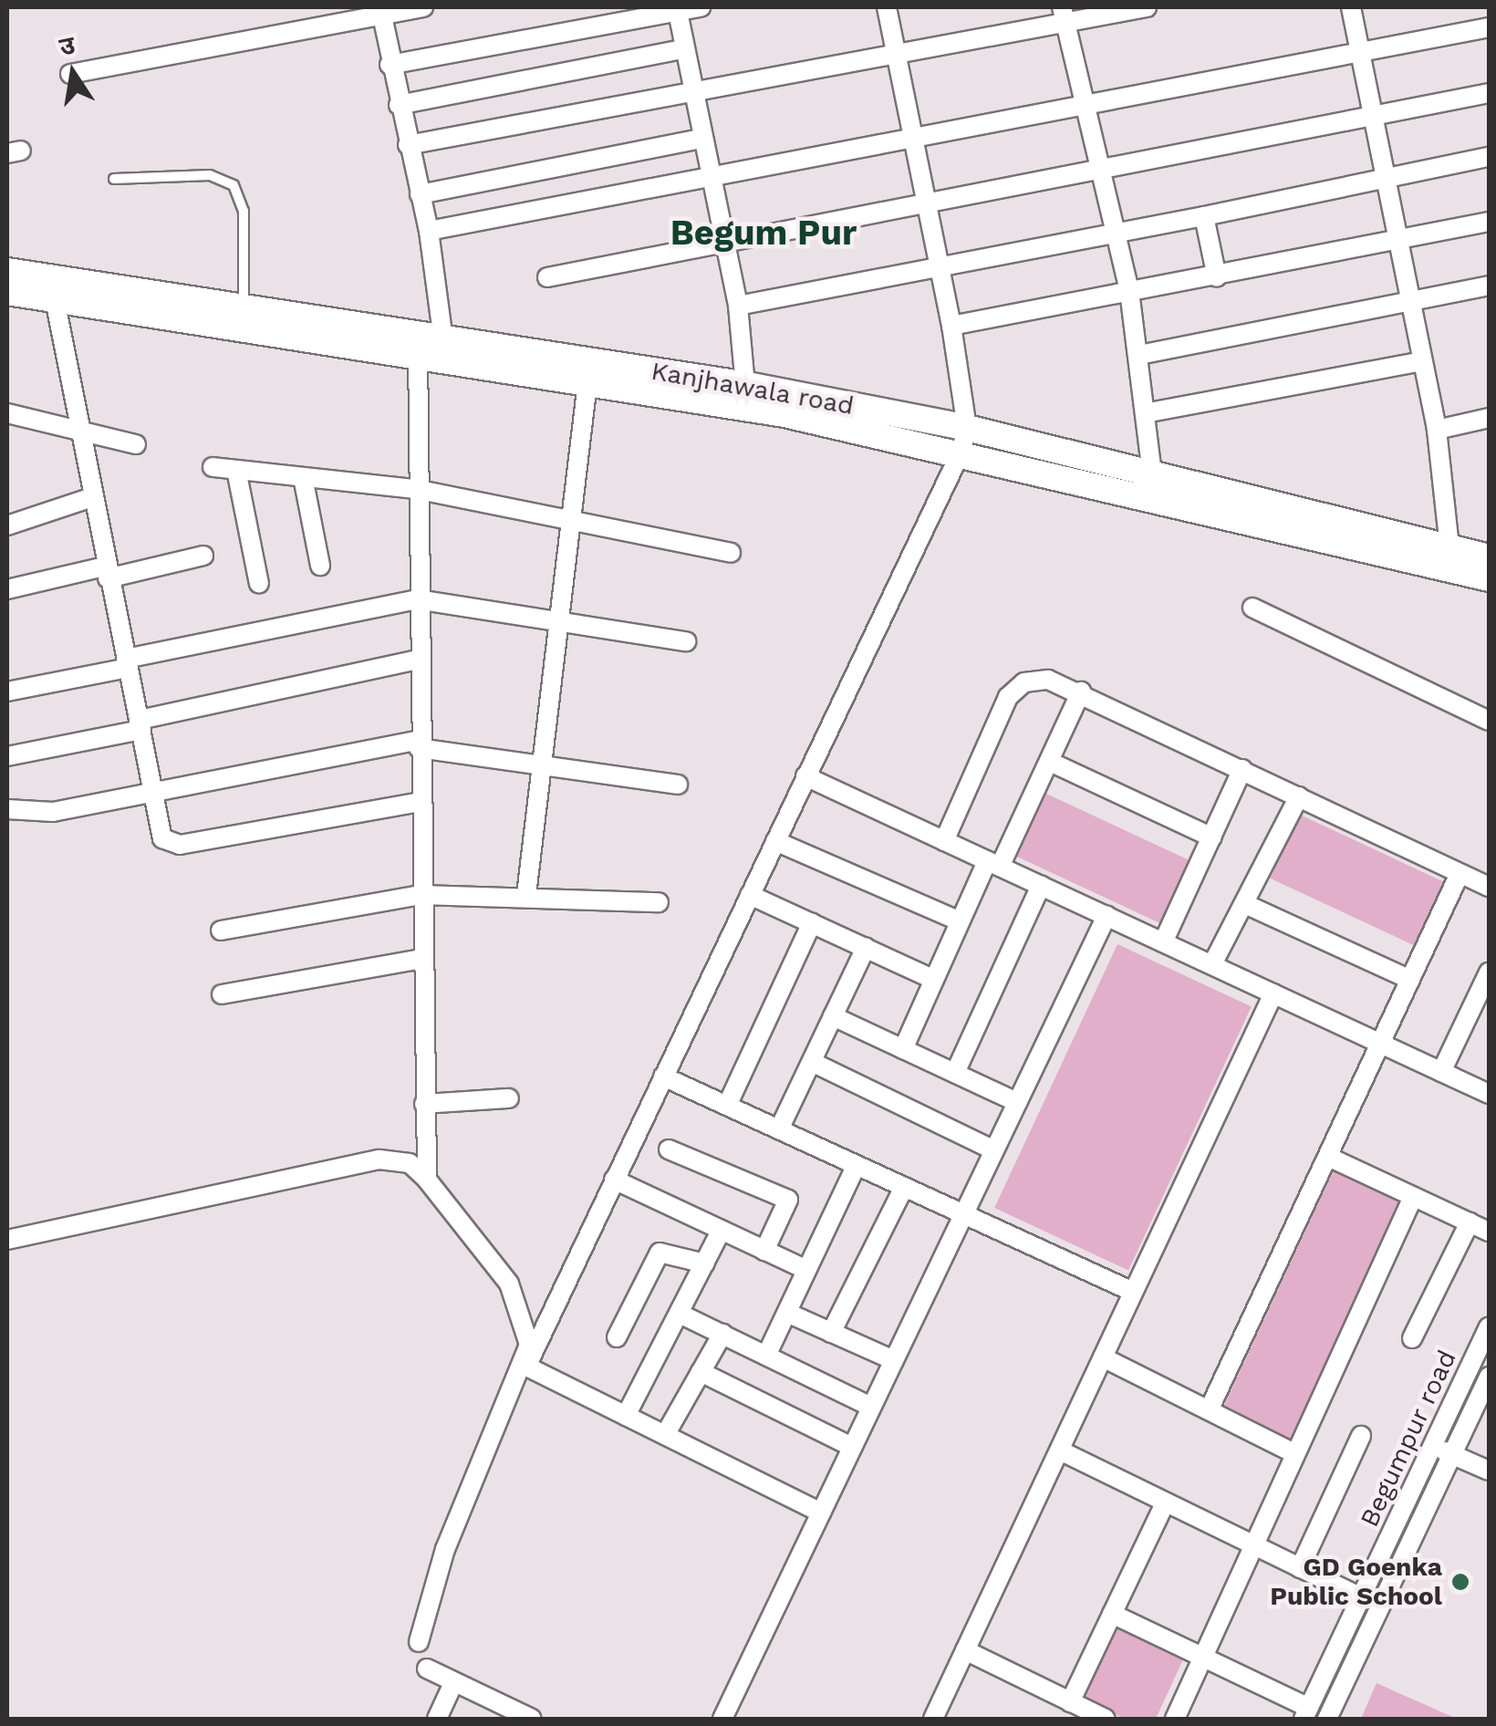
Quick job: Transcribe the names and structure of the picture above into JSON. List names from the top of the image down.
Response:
{
  "streets": {
    "main road": ["Kanjhawala road"],
    "street": ["Begumpur road"]
  },
  "districts": ["Begum Pur"],
  "places": ["GD Goenka Public School"],
  "north": "top"
}
